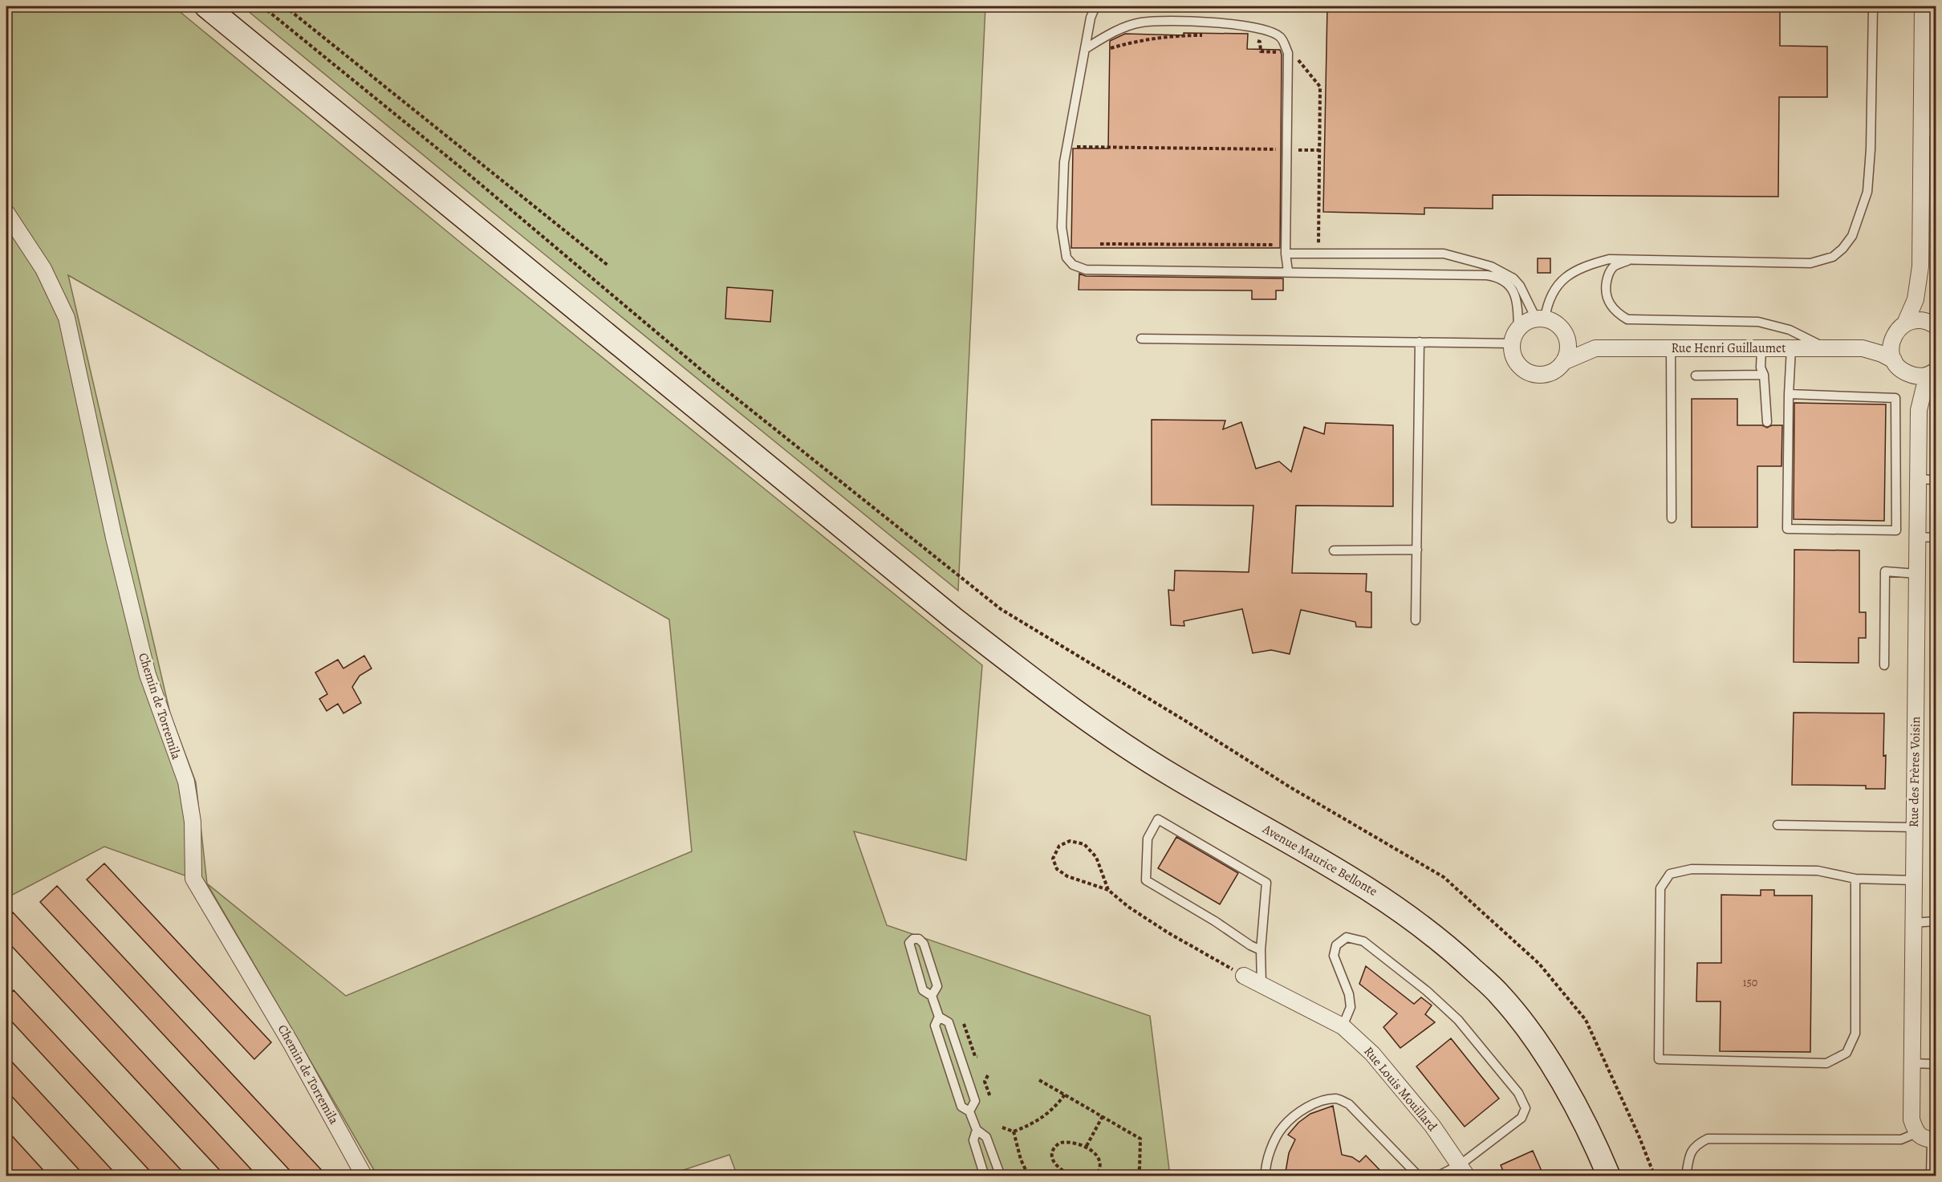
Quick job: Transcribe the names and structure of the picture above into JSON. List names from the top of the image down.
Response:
{
  "streets": {
    "main road": ["Avenue Maurice Bellonte"],
    "street": [
      "Rue Henri Guillaumet",
      "Chemin de Torremila",
      "Rue des Frères Voisin",
      "Rue Louis Mouillard"
    ]
  },
  "crossings": [
    ["Rue Henri Guillaumet", "Rue des Frères Voisin"]
  ],
  "house_numbers": ["150"]
}
